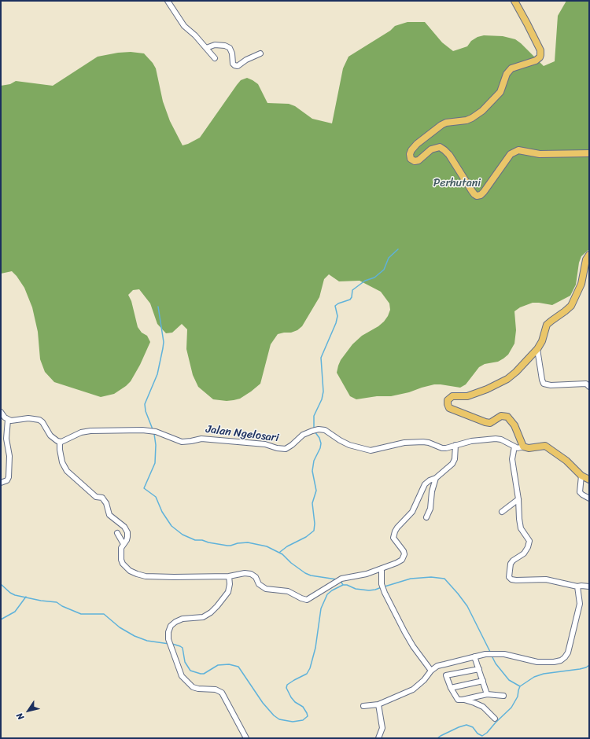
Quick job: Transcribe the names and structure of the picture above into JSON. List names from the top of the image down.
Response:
{
  "streets": {
    "street": ["Jalan Ngelosari"]
  },
  "parks": ["Perhutani"],
  "north": "bottom left"
}
